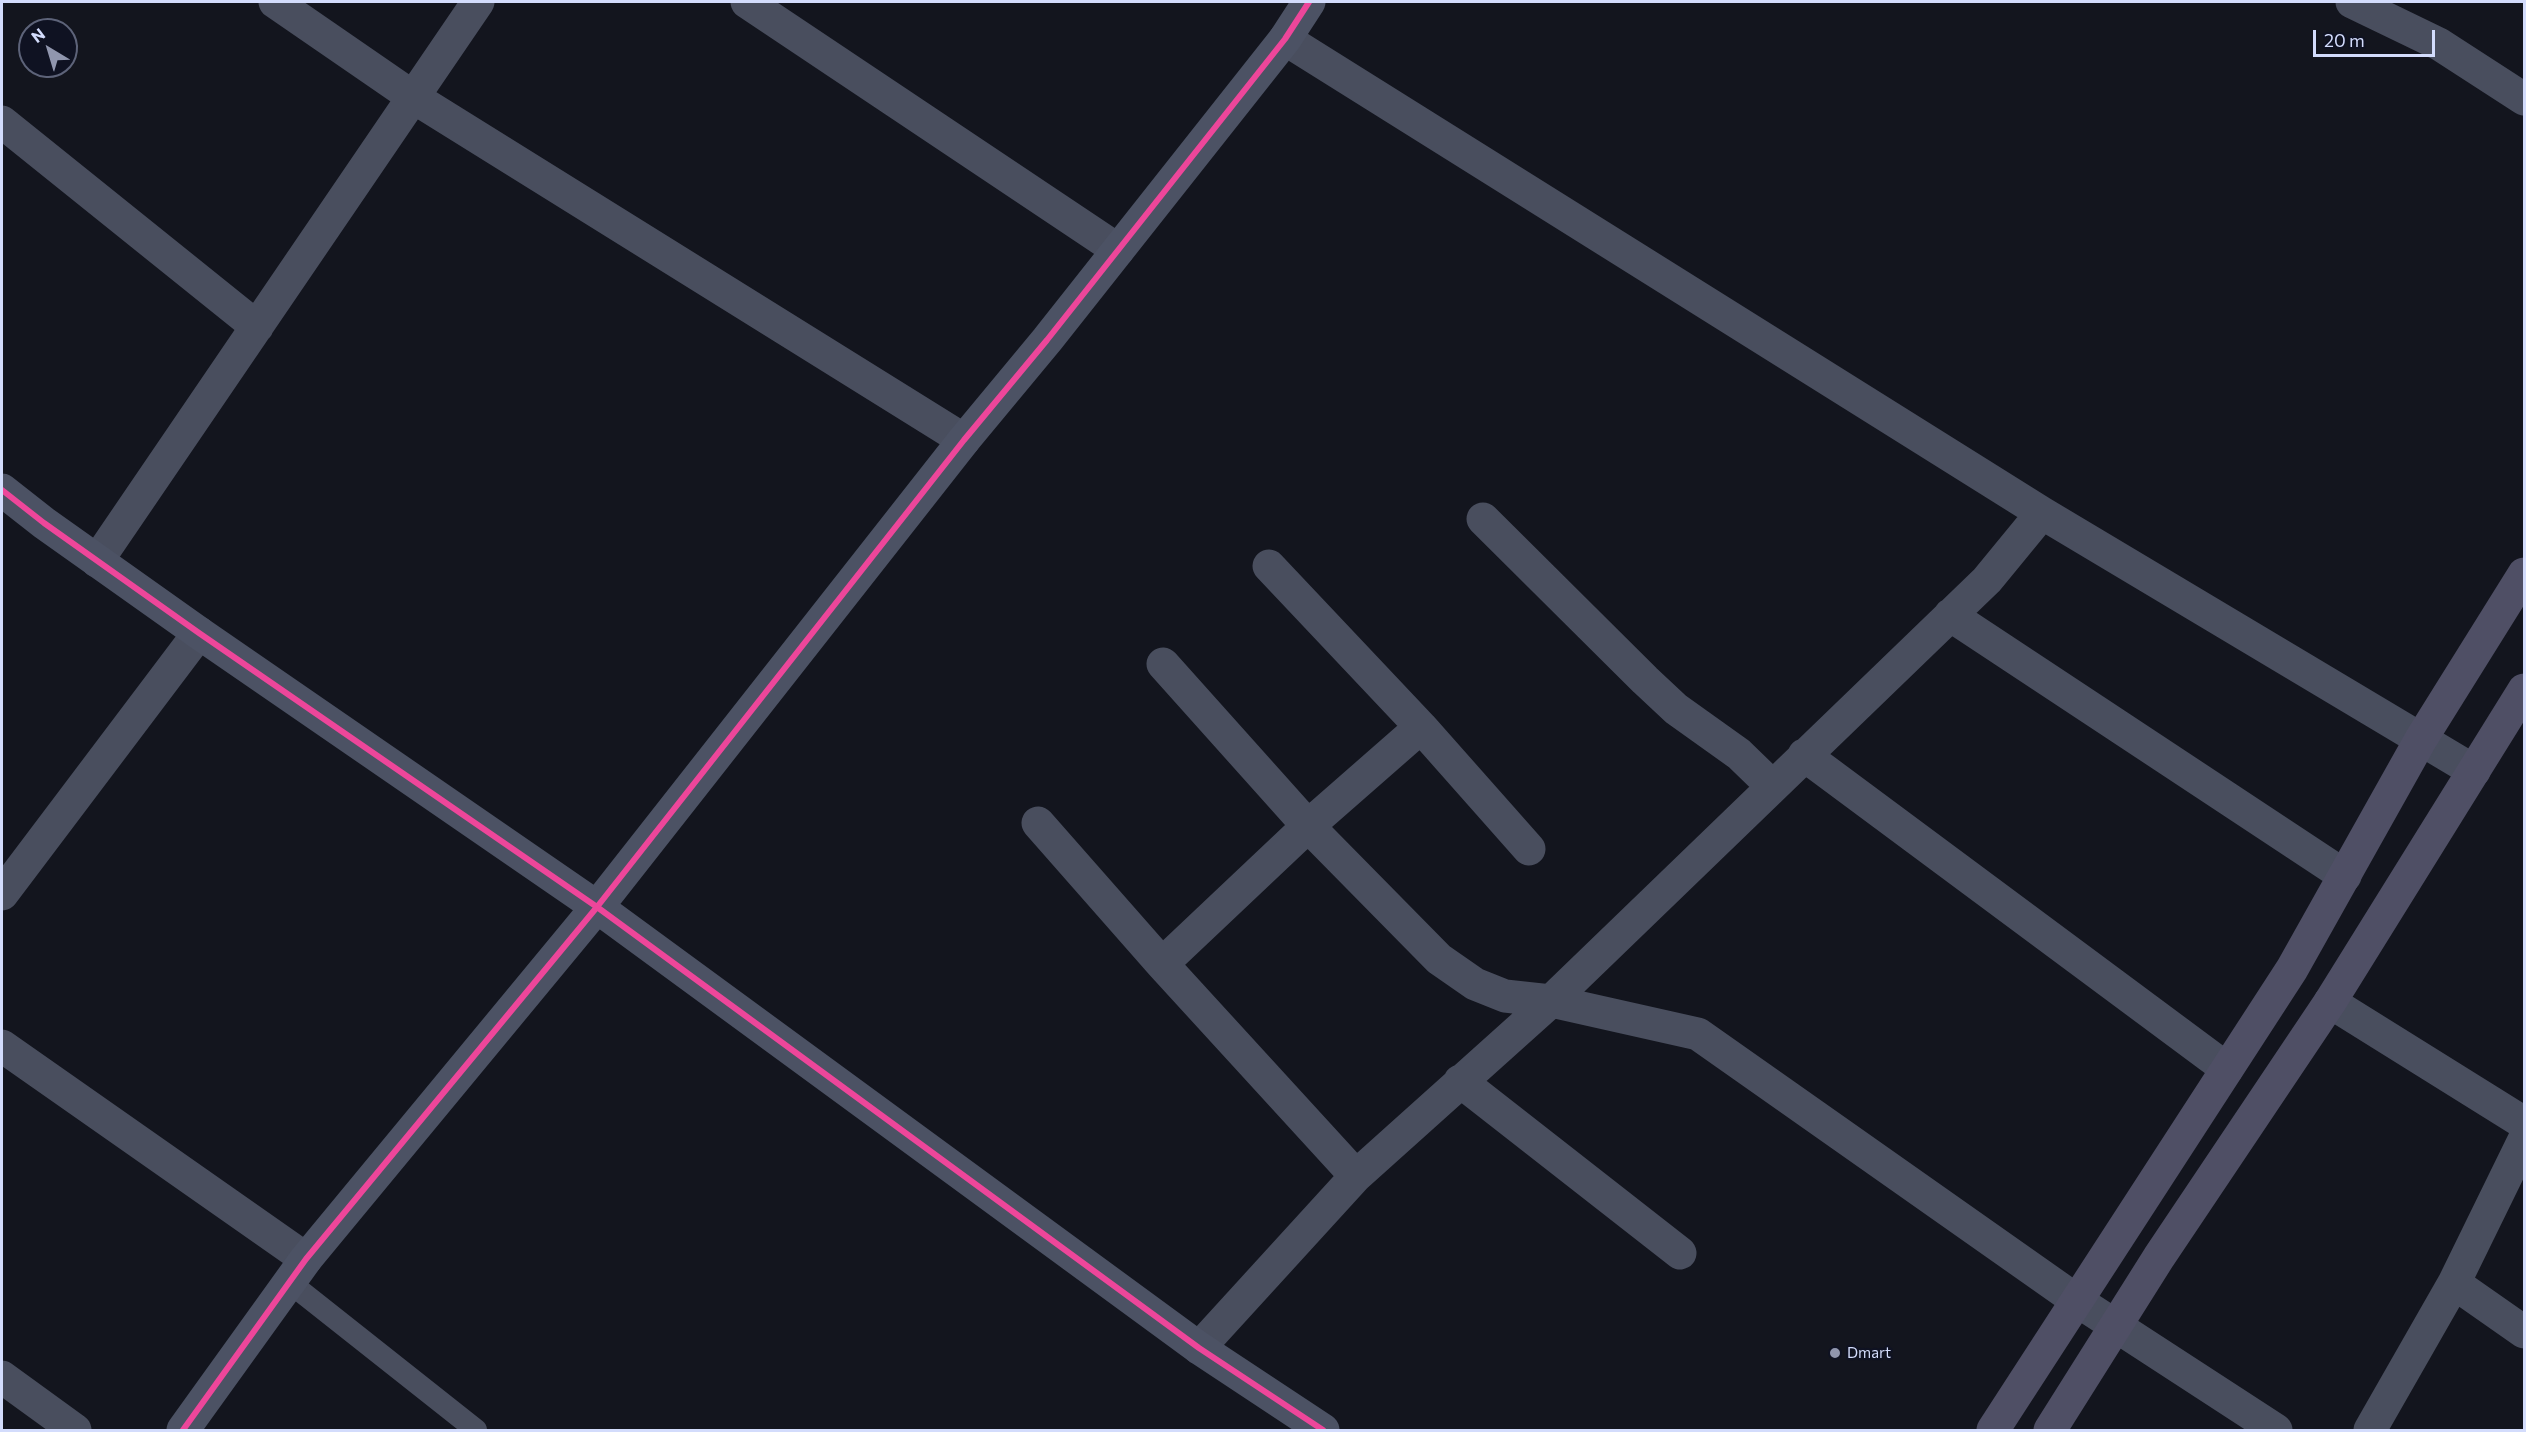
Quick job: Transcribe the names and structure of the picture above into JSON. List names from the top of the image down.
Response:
{
  "places": ["Dmart"],
  "scale_bar": "20 m",
  "north": "top left"
}
